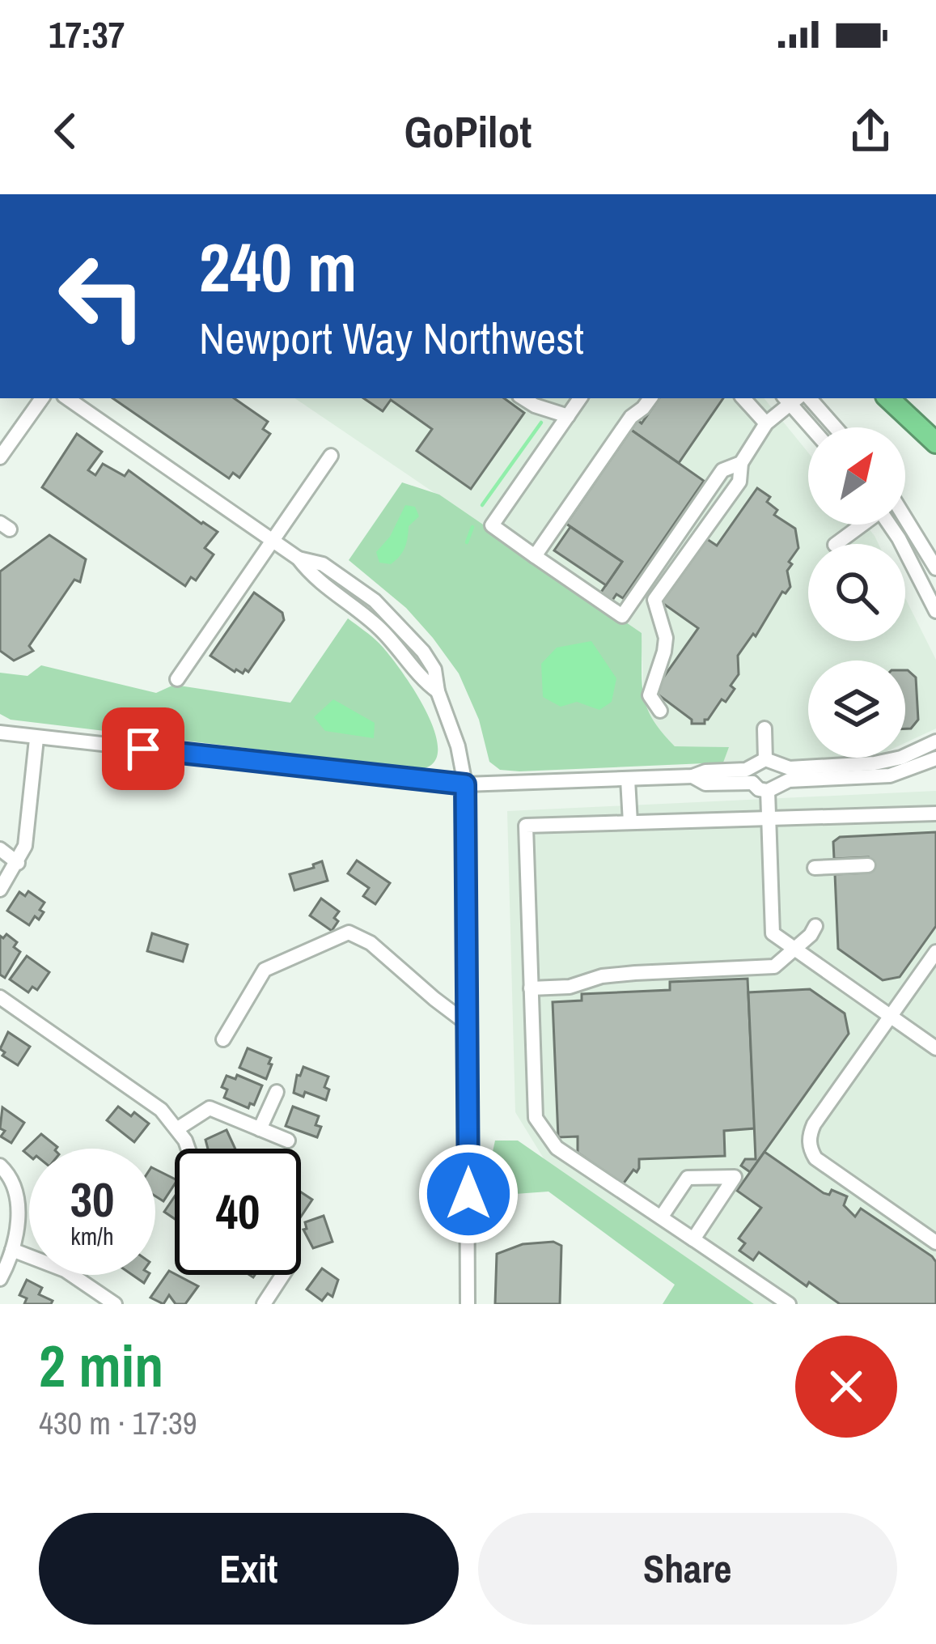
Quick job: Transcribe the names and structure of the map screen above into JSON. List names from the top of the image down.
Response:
{
  "north": "top right",
  "page": {
    "status": "17:37",
    "header": "GoPilot",
    "turn": ["240 m", "Newport Way Northwest"],
    "speed": "30 km/h",
    "limit": "40",
    "heading": ["2 min", "430 m · 17:39"],
    "buttons": ["Exit", "Share"]
  }
}
